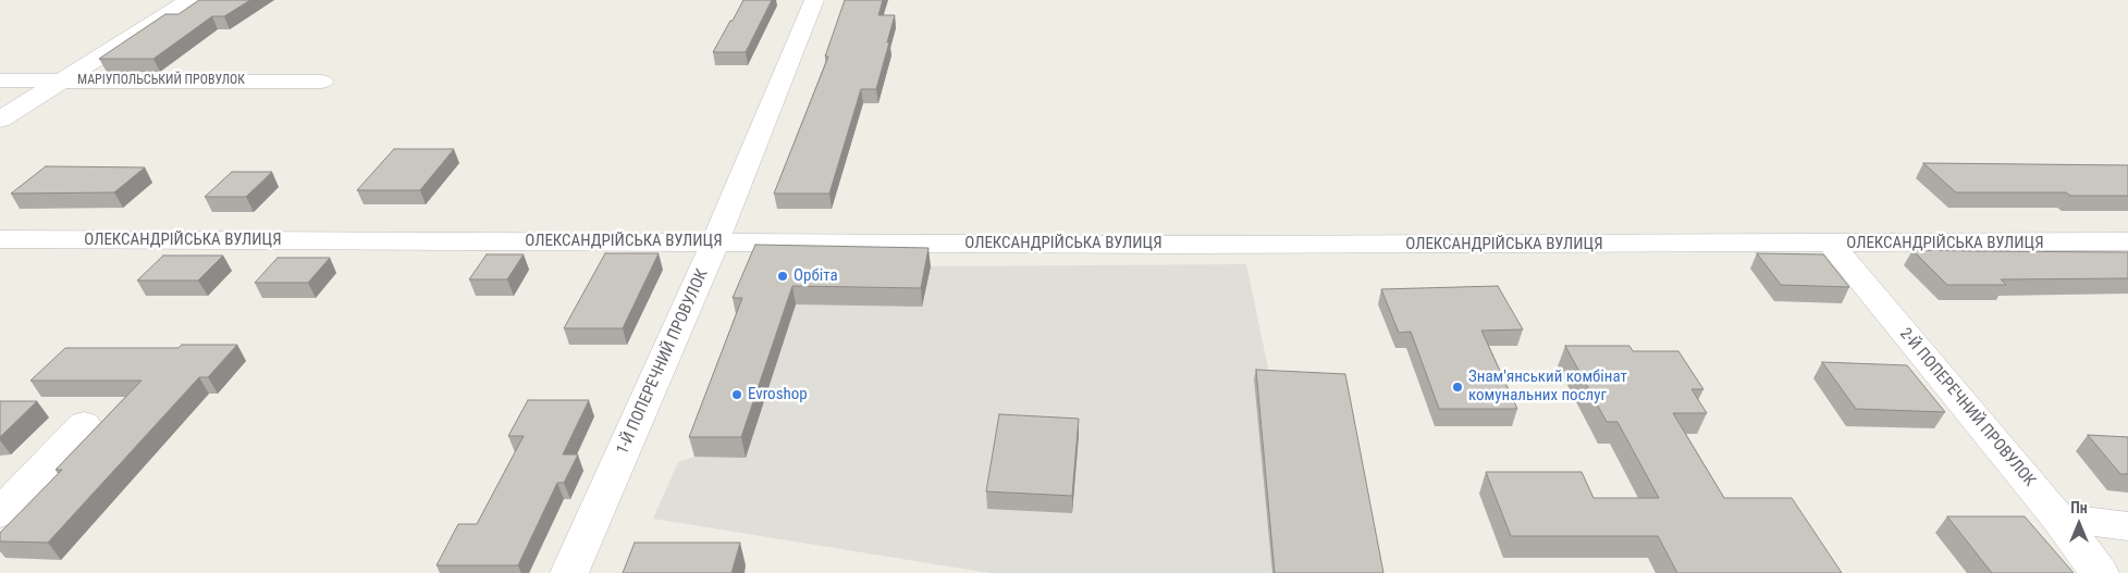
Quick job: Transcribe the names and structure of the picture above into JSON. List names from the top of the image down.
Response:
{
  "streets": {
    "street": [
      "МАРІУПОЛЬСЬКИЙ ПРОВУЛОК",
      "ОЛЕКСАНДРІЙСЬКА ВУЛИЦЯ",
      "1-Й ПОПЕРЕЧНИЙ ПРОВУЛОК",
      "2-Й ПОПЕРЕЧНИЙ ПРОВУЛОК"
    ]
  },
  "crossings": [
    ["ОЛЕКСАНДРІЙСЬКА ВУЛИЦЯ", "1-Й ПОПЕРЕЧНИЙ ПРОВУЛОК"],
    ["ОЛЕКСАНДРІЙСЬКА ВУЛИЦЯ", "2-Й ПОПЕРЕЧНИЙ ПРОВУЛОК"]
  ],
  "places": ["Орбіта", "Знам'янський комбінат комунальних послуг", "Evroshop"],
  "north": "top"
}
